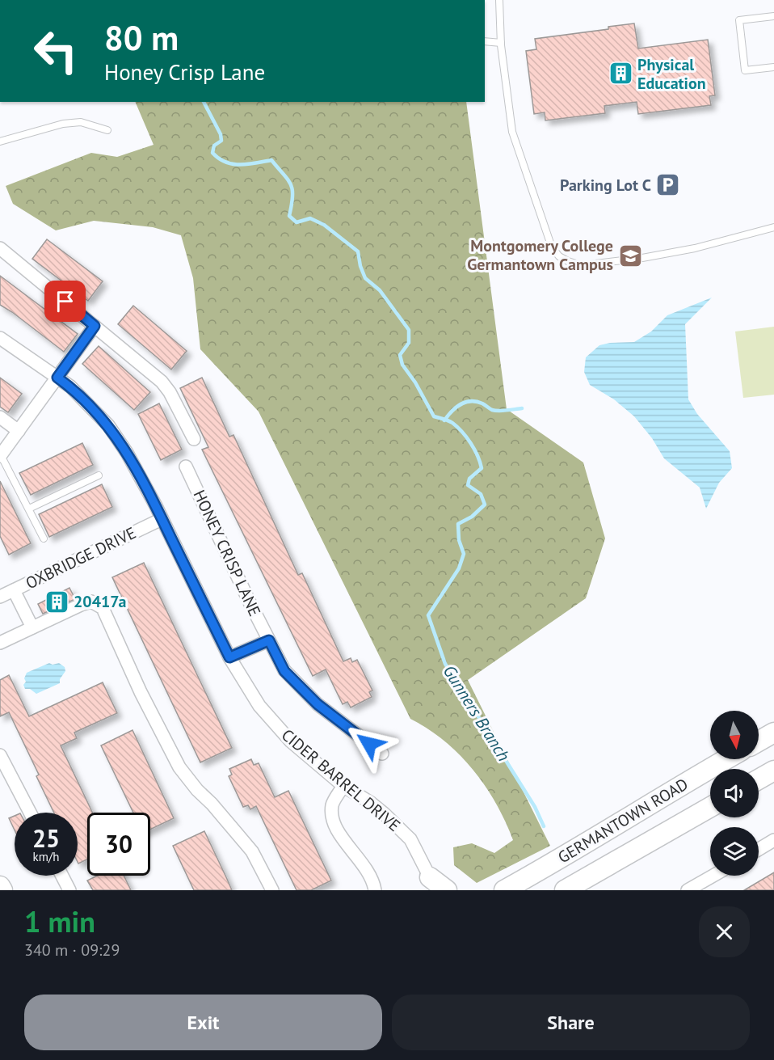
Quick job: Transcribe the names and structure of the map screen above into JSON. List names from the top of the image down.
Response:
{
  "streets": {
    "main road": ["GERMANTOWN ROAD"],
    "street": ["HONEY CRISP LANE", "OXBRIDGE DRIVE", "CIDER BARREL DRIVE"]
  },
  "crossings": [
    ["OXBRIDGE DRIVE", "CIDER BARREL DRIVE"]
  ],
  "water": ["Gunners Branch"],
  "places": {
    "building": ["Physical Education", "20417a"],
    "parking": ["Parking Lot C"],
    "school or university": ["Montgomery College Germantown Campus"]
  },
  "north": "bottom",
  "page": {
    "turn": ["80 m", "Honey Crisp Lane"],
    "speed": "25 km/h",
    "limit": "30",
    "heading": ["1 min", "340 m · 09:29"],
    "buttons": ["Exit", "Share"]
  }
}
